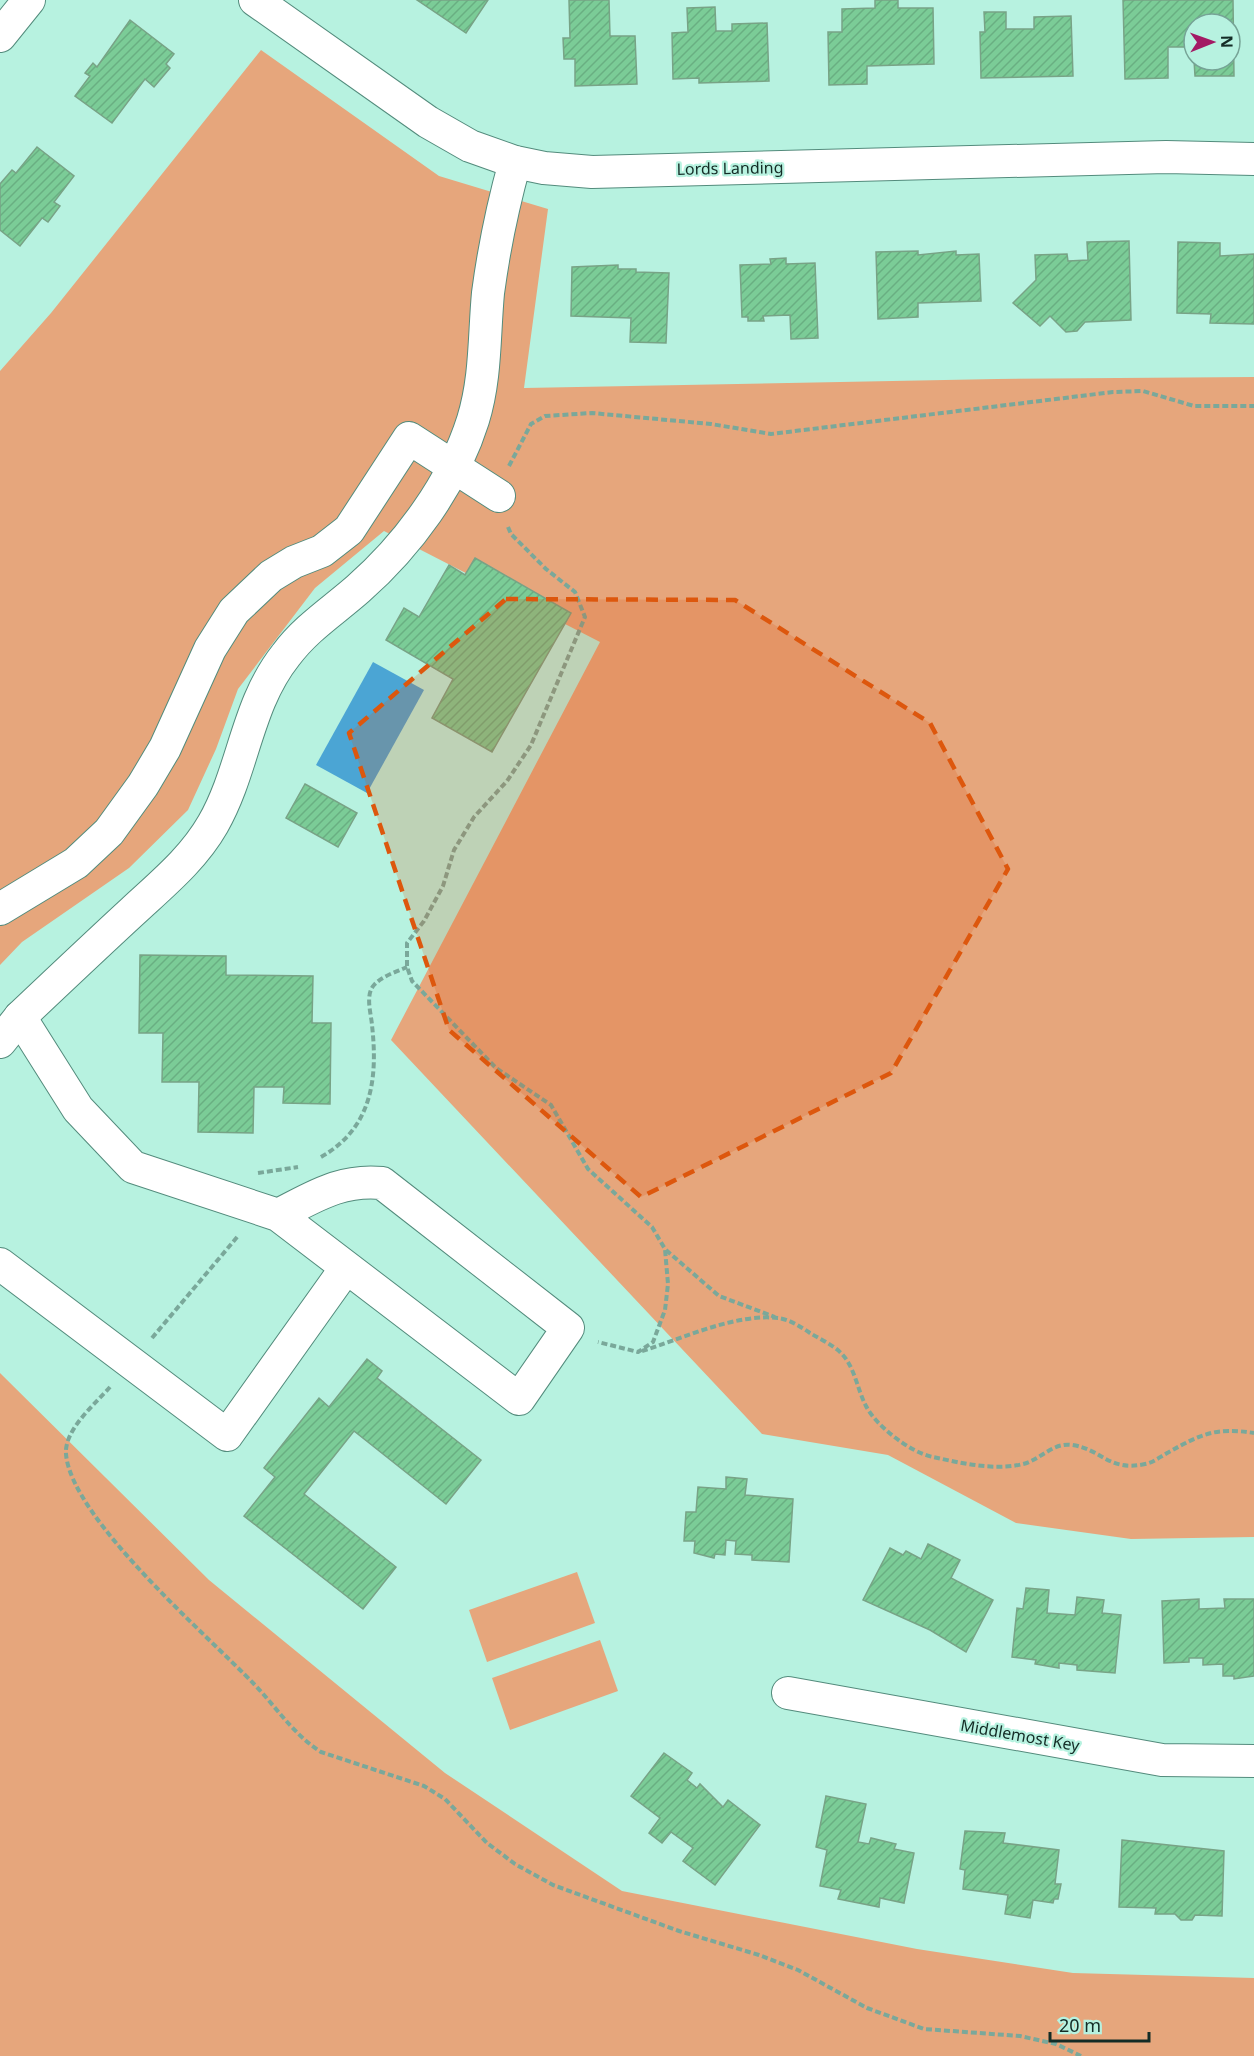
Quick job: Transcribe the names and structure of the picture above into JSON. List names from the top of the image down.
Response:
{
  "streets": {
    "street": ["Lords Landing", "Middlemost Key"]
  },
  "scale_bar": "20 m",
  "north": "right"
}
